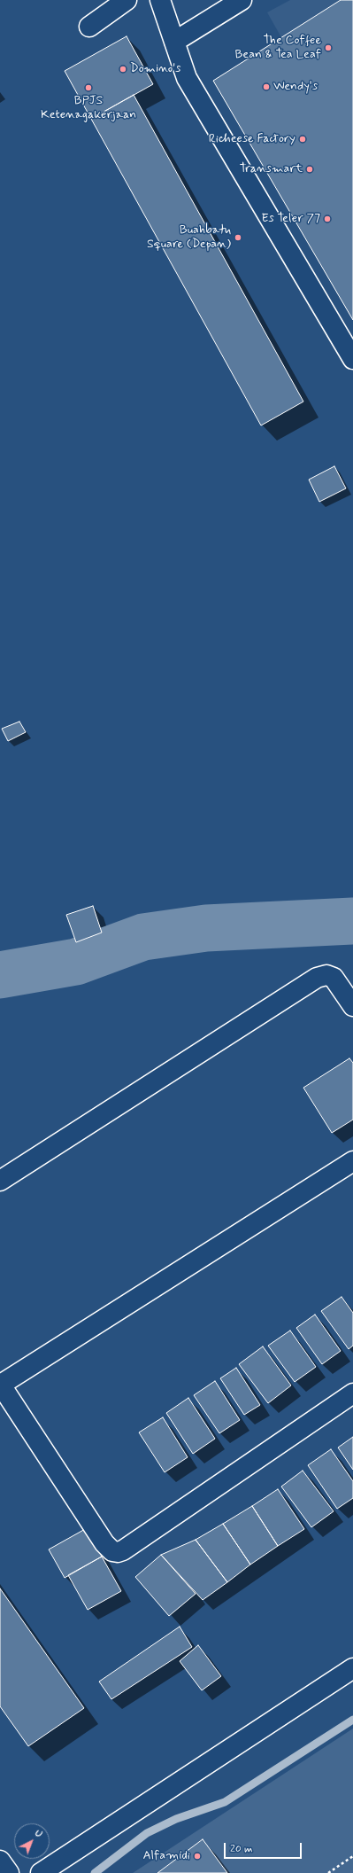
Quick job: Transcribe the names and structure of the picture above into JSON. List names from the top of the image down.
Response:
{
  "places": [
    "The Coffee Bean & Tea Leaf",
    "Domino's",
    "Wendy's",
    "BPJS Ketenagakerjaan",
    "Richeese Factory",
    "Transmart",
    "Es Teler 77",
    "Buahbatu Square (Depan)",
    "Alfamidi"
  ],
  "scale_bar": "20 m",
  "north": "top right"
}
